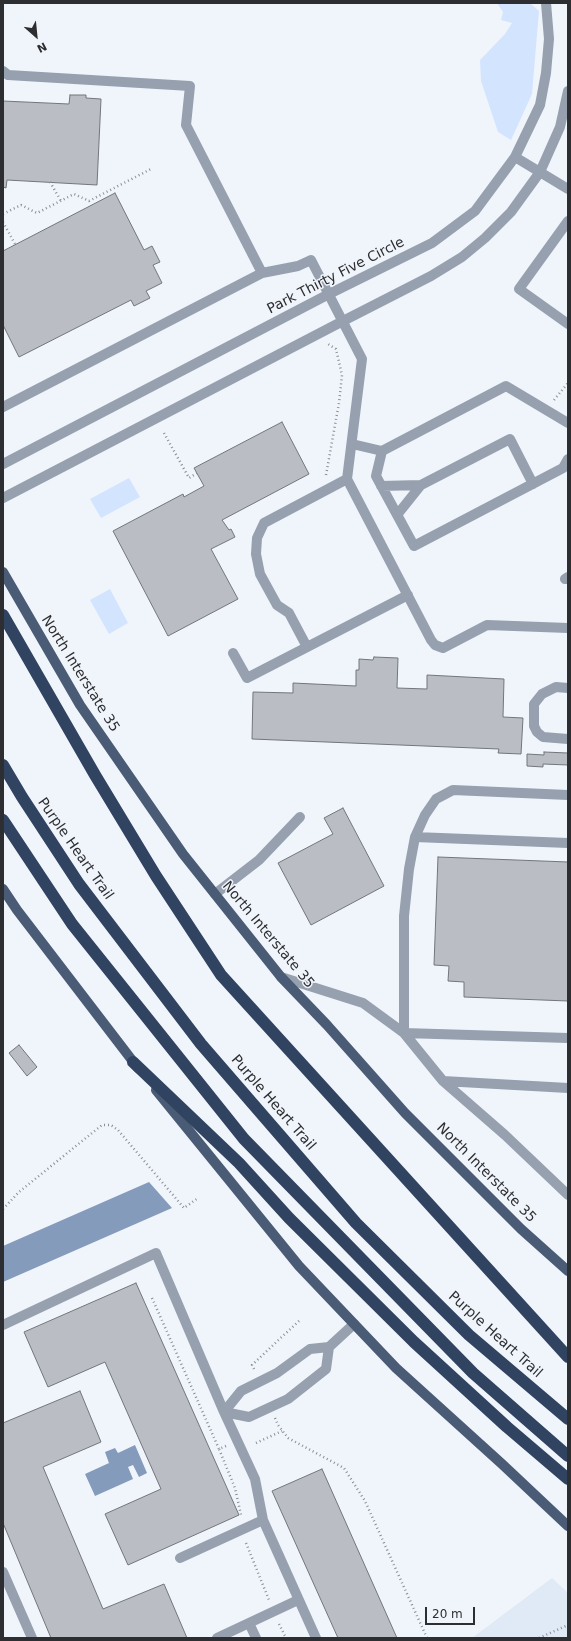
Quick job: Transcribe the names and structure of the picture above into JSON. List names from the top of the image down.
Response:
{
  "streets": {
    "highway": ["Purple Heart Trail"],
    "main road": ["North Interstate 35"],
    "street": ["Park Thirty Five Circle"]
  },
  "scale_bar": "20 m",
  "north": "bottom right"
}
